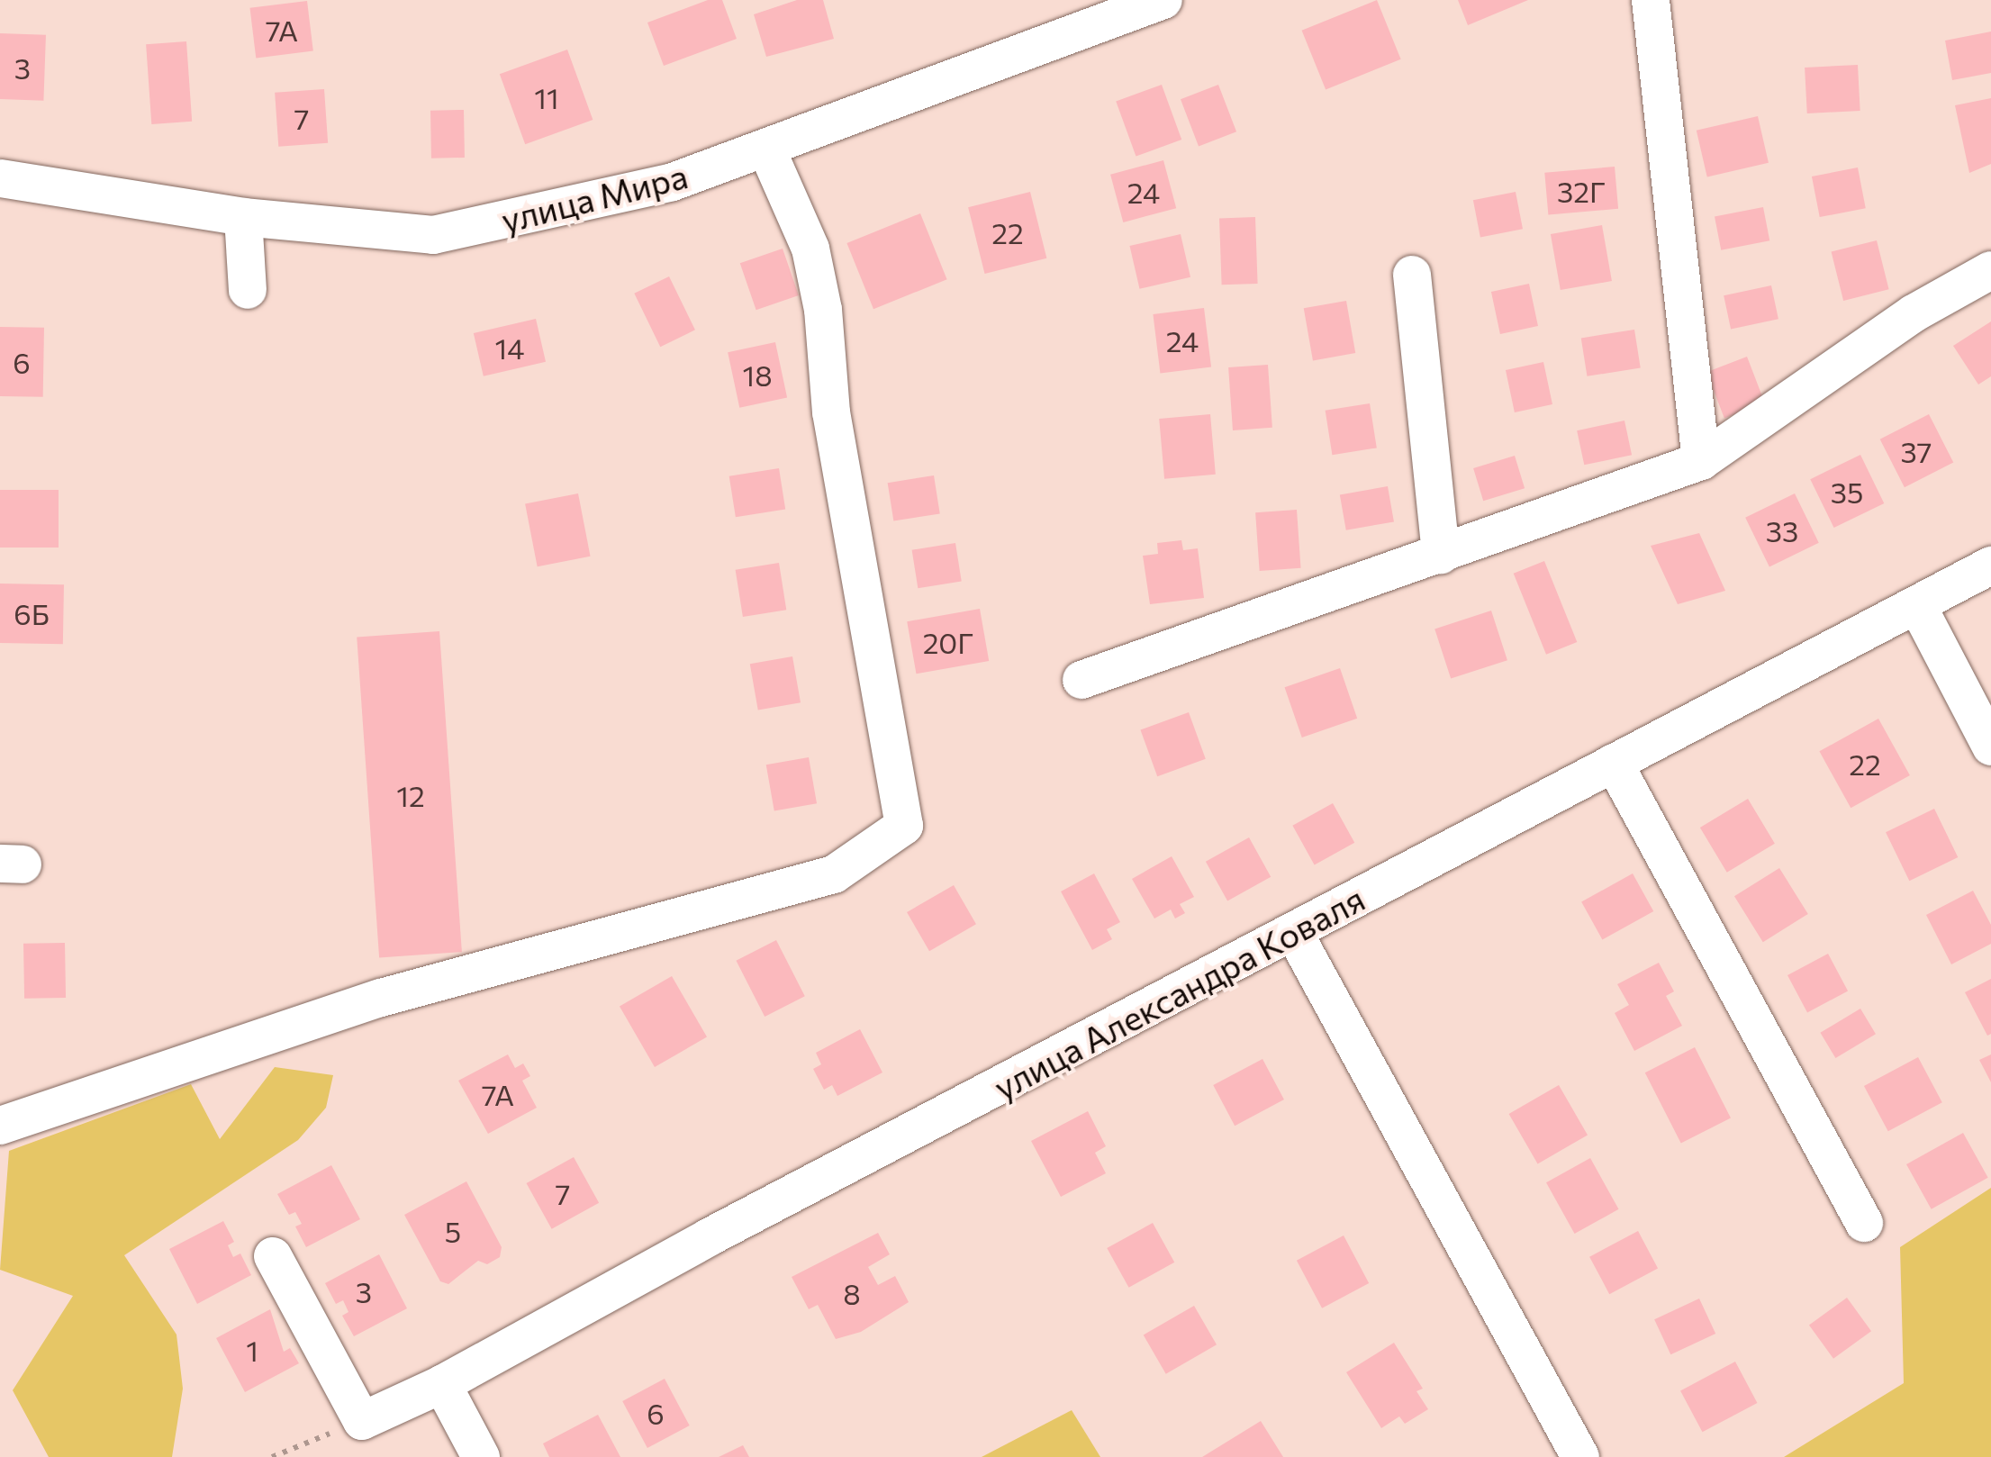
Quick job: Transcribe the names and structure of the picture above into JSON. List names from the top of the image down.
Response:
{
  "streets": {
    "street": ["улица Мира", "улица Александра Коваля"]
  },
  "house_numbers": [
    "7А",
    "3",
    "11",
    "7",
    "32Г",
    "24",
    "22",
    "24",
    "14",
    "6",
    "18",
    "37",
    "35",
    "33",
    "6Б",
    "20Г",
    "22",
    "12",
    "7А",
    "7",
    "5",
    "3",
    "8",
    "1",
    "6"
  ]
}
